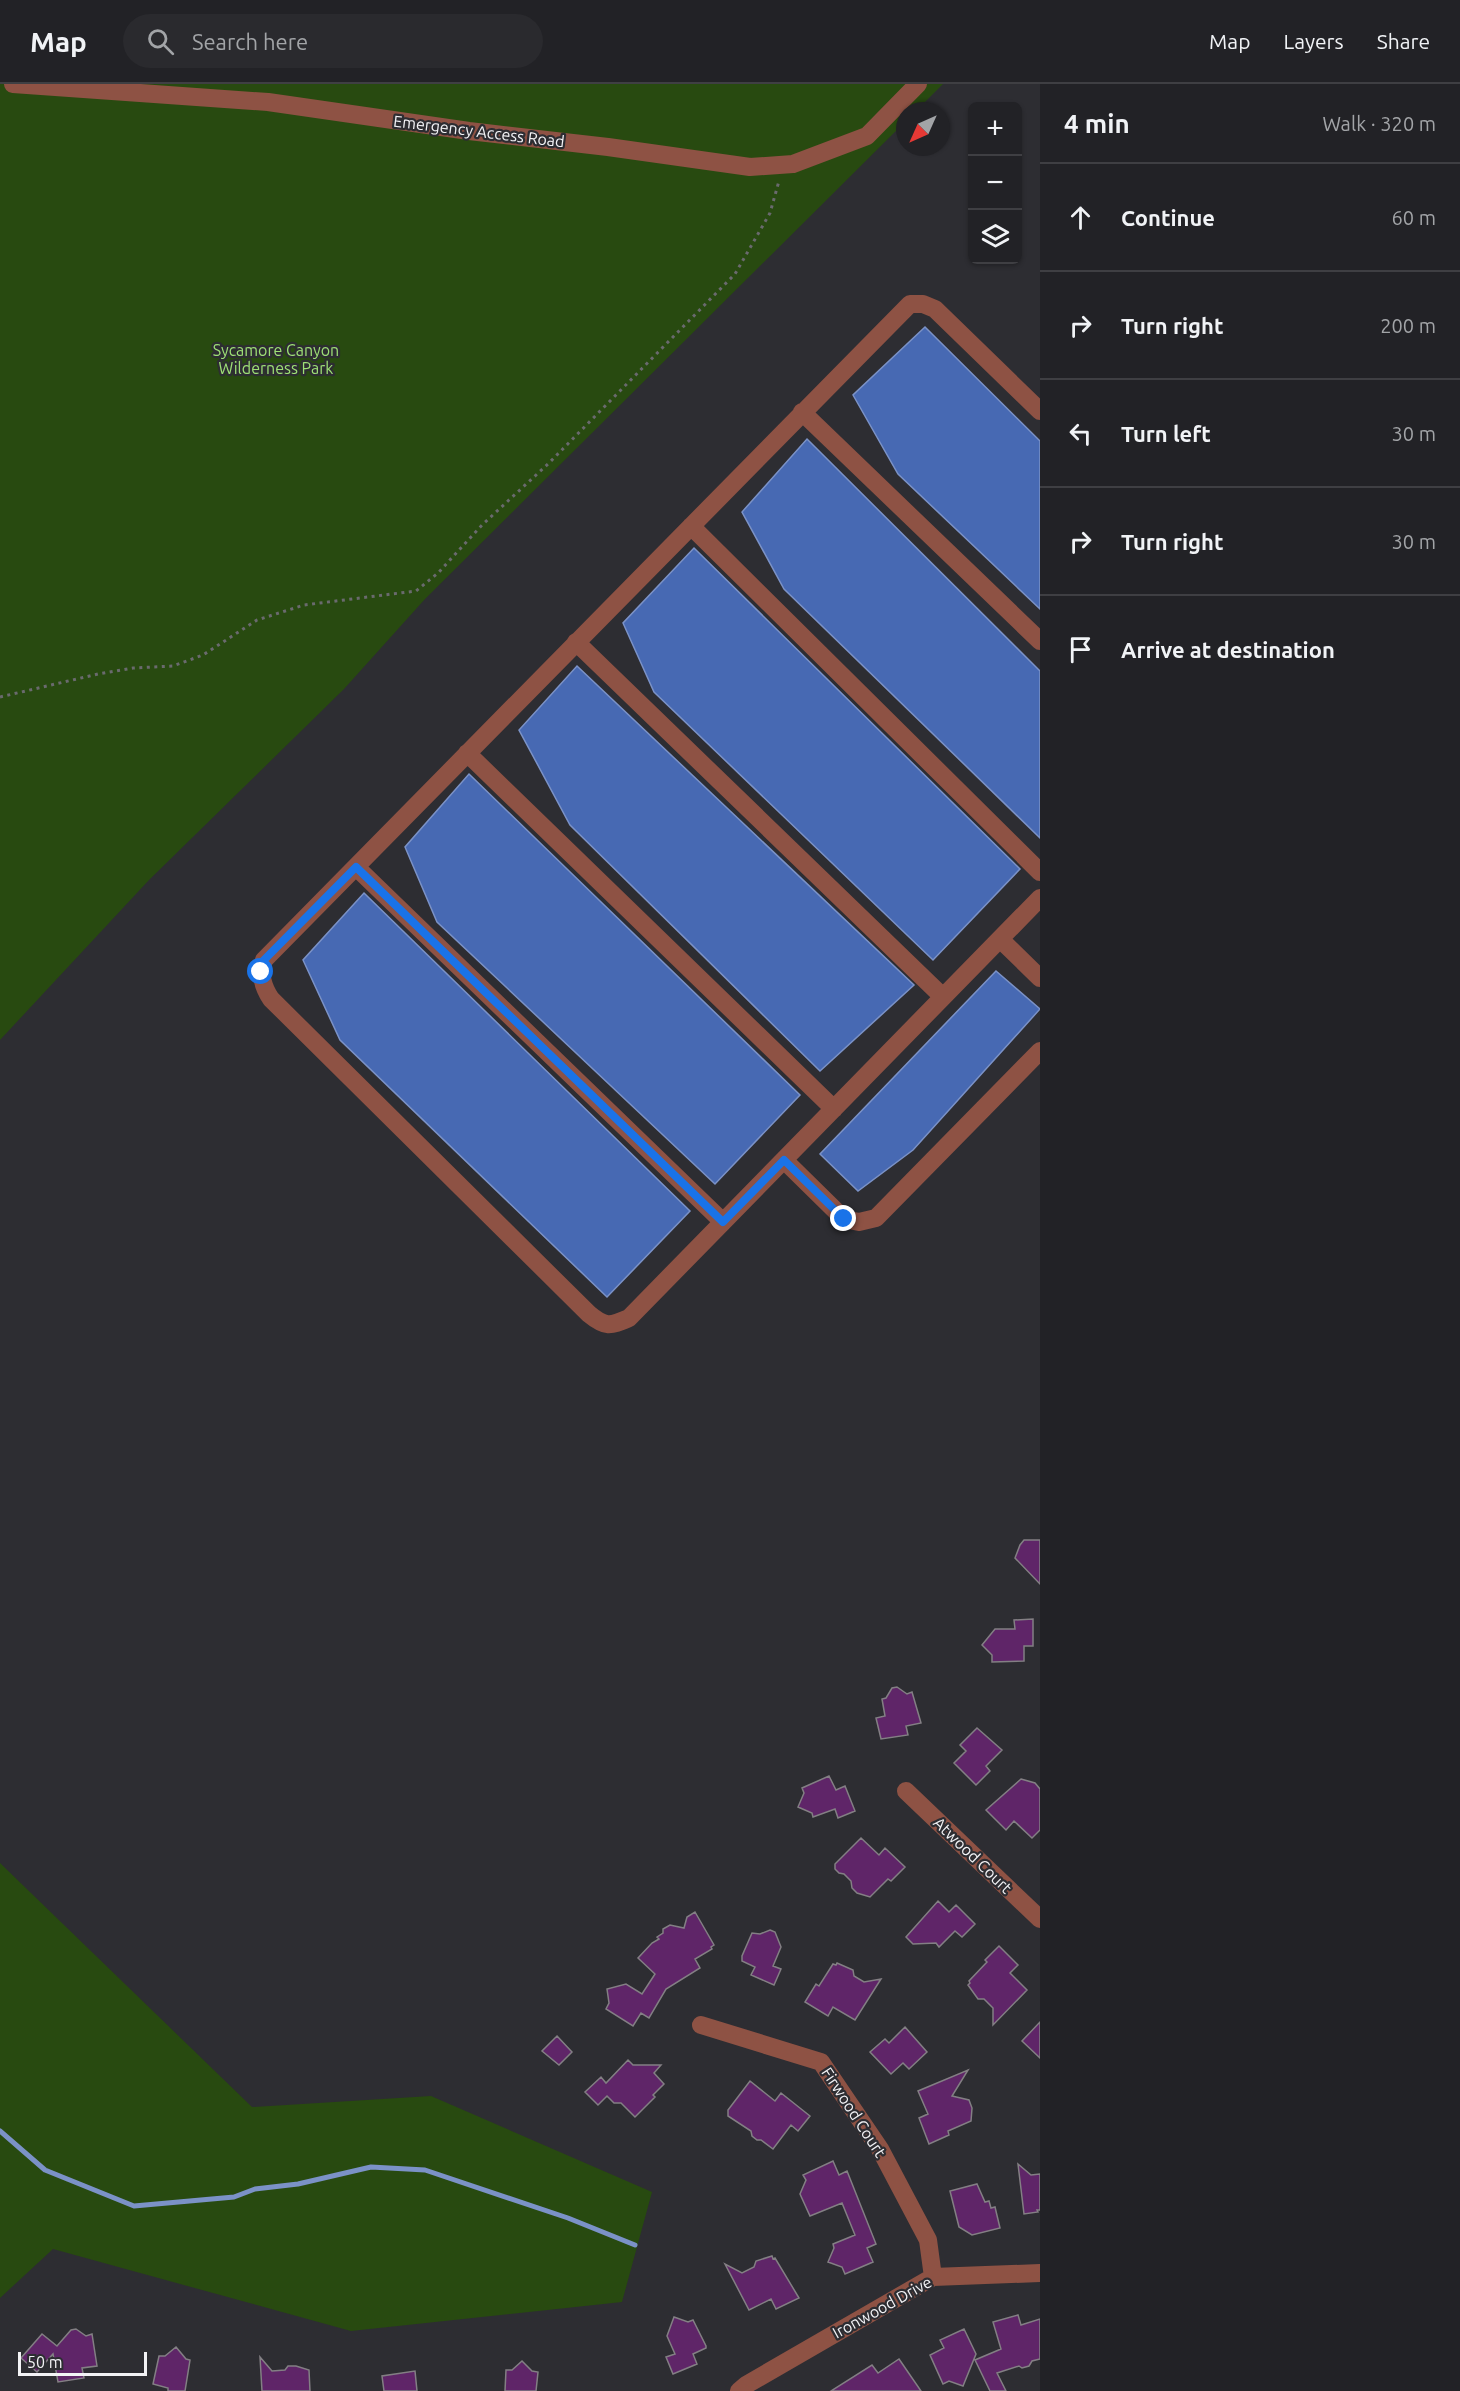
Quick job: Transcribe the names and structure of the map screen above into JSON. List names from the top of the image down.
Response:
{
  "streets": {
    "street": [
      "Emergency Access Road",
      "Atwood Court",
      "Firwood Court",
      "Ironwood Drive"
    ]
  },
  "crossings": [
    ["Firwood Court", "Ironwood Drive"]
  ],
  "parks": ["Sycamore Canyon Wilderness Park"],
  "scale_bar": "50 m",
  "north": "bottom left",
  "page": {
    "header": "Map",
    "search": "Search here",
    "nav": ["Map", "Layers", "Share"],
    "heading": ["4 min", "Walk · 320 m"],
    "map_buttons": ["+", "−"],
    "list": [
      ["Continue", "60 m"],
      ["Turn right", "200 m"],
      ["Turn left", "30 m"],
      ["Turn right", "30 m"],
      "Arrive at destination"
    ],
    "scale": "50 m"
  }
}
